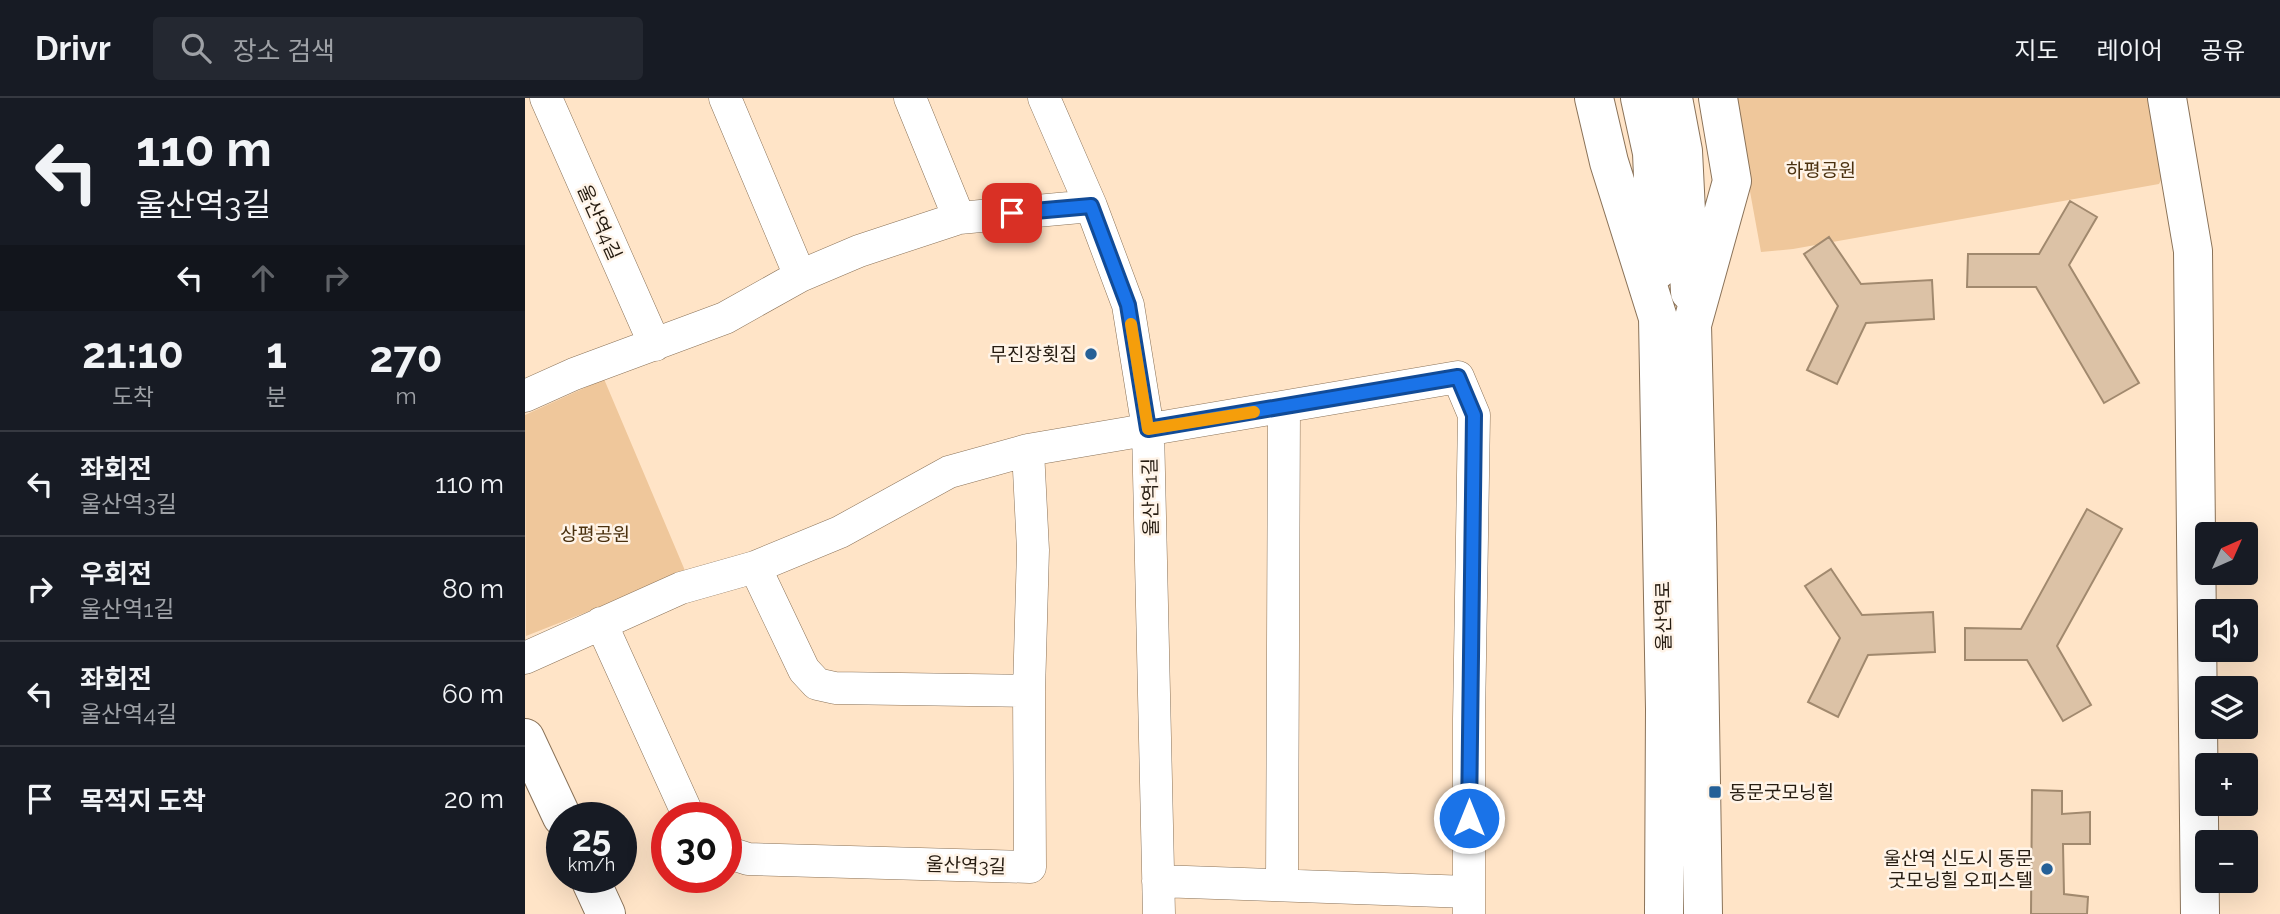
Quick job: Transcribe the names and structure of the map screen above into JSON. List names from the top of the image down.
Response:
{
  "streets": {
    "main road": ["울산역로"],
    "street": ["울산역4길", "울산역1길", "울산역3길"]
  },
  "parks": ["하평공원", "상평공원"],
  "places": {
    "other": ["무진장횟집", "울산역 신도시 동문 굿모닝힐 오피스텔"],
    "transit": ["동문굿모닝힐"]
  },
  "north": "top right",
  "page": {
    "header": "Drivr",
    "search": "장소 검색",
    "nav": ["지도", "레이어", "공유"],
    "turn": ["110 m", "울산역3길"],
    "eta": [
      "21:10",
      "도착",
      "1",
      "분",
      "270",
      "m"
    ],
    "list": [
      {
        "name": "좌회전",
        "note": "울산역3길",
        "value": "110 m"
      },
      {
        "name": "우회전",
        "note": "울산역1길",
        "value": "80 m"
      },
      {
        "name": "좌회전",
        "note": "울산역4길",
        "value": "60 m"
      },
      {
        "name": "목적지 도착",
        "value": "20 m"
      }
    ],
    "map_buttons": ["+", "−"],
    "speed": "25 km/h",
    "limit": "30"
  }
}
